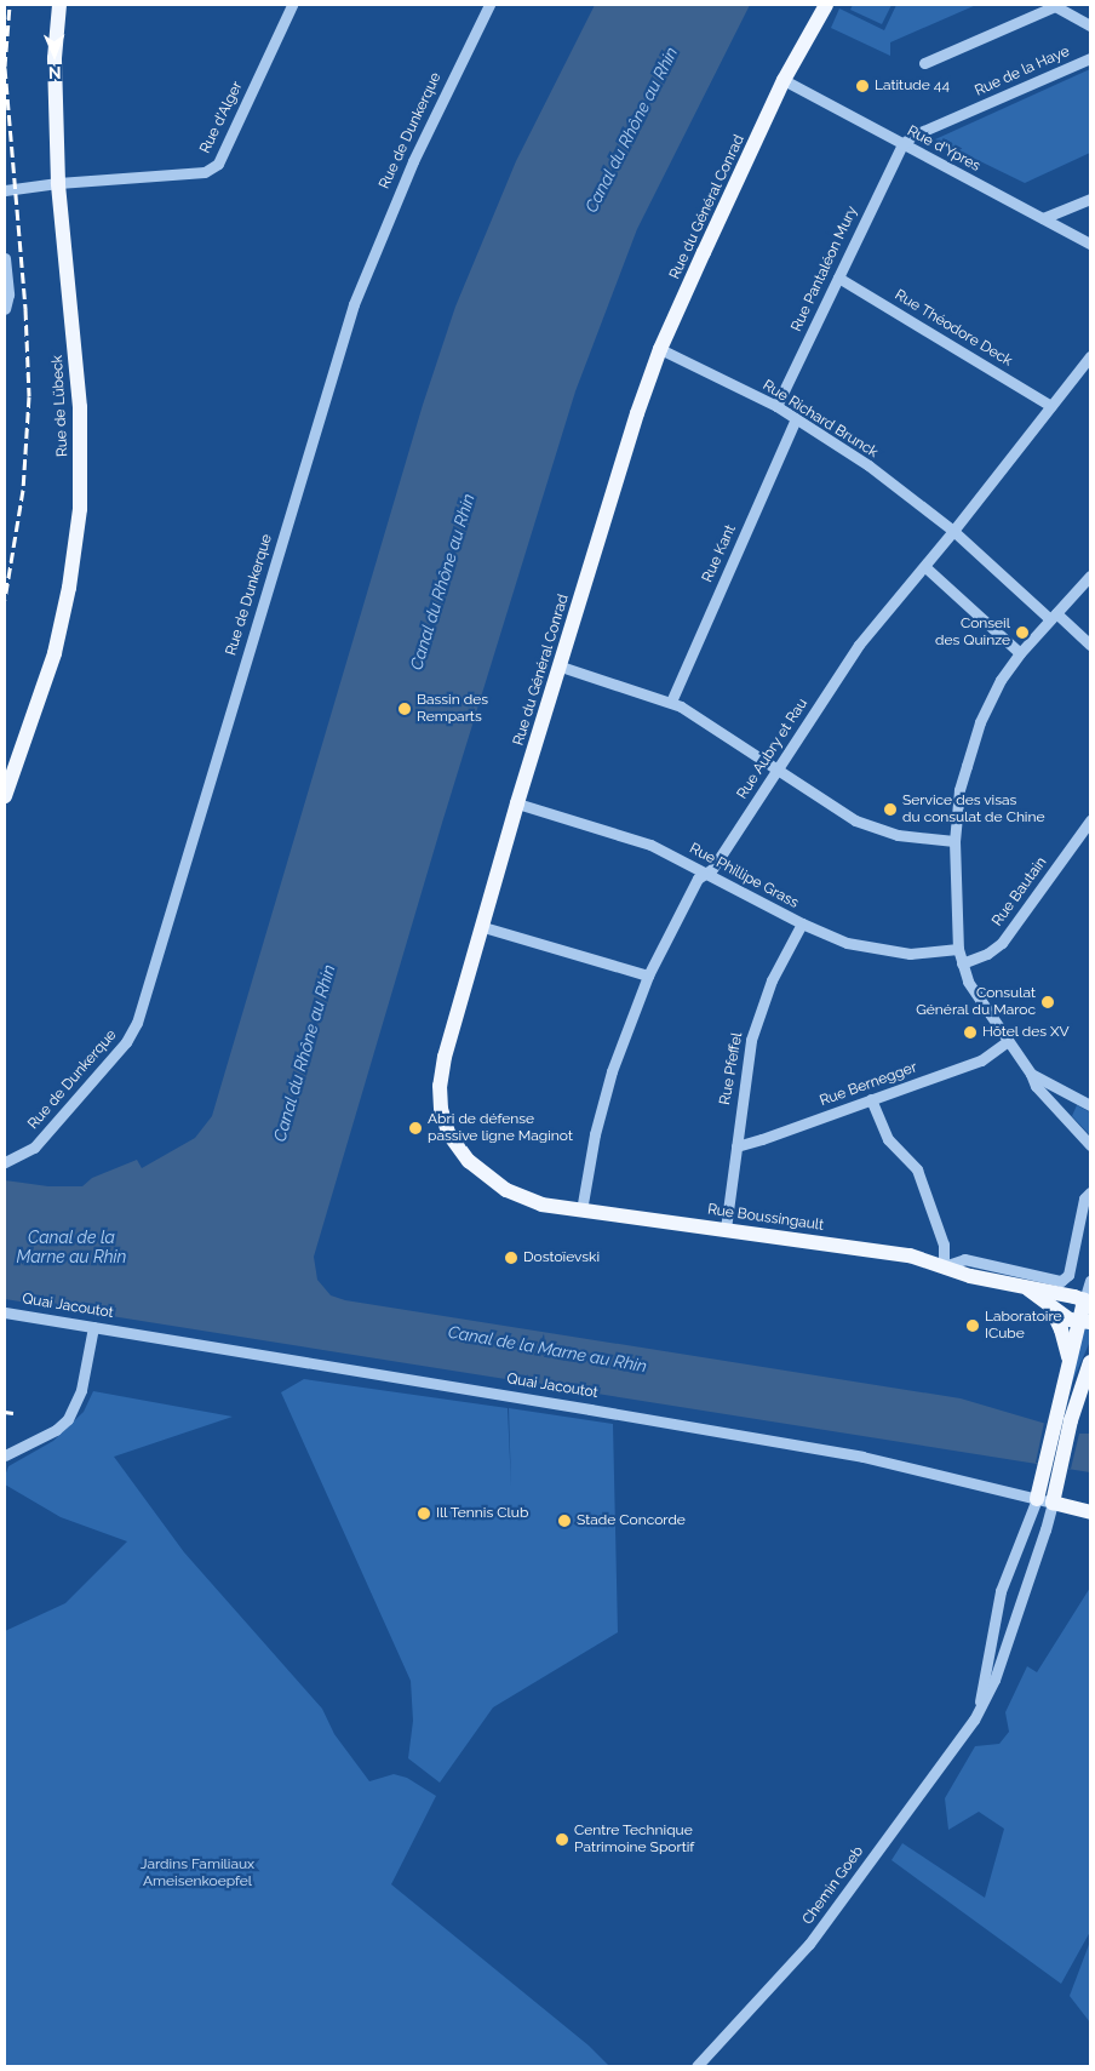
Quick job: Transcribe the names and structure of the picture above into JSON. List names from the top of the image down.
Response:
{
  "streets": {
    "main road": [
      "Rue du Général Conrad",
      "Rue de Lübeck",
      "Rue Boussingault",
      "Quai Jacoutot"
    ],
    "street": [
      "Rue de la Haye",
      "Rue d'Alger",
      "Rue de Dunkerque",
      "Rue d'Ypres",
      "Rue Pantaléon Mury",
      "Rue Théodore Deck",
      "Rue Richard Brunck",
      "Rue Kant",
      "Rue Aubry et Rau",
      "Rue Phillipe Grass",
      "Rue Bautain",
      "Rue Pfeffel",
      "Rue Bernegger",
      "Chemin Goeb"
    ]
  },
  "crossings": [
    ["Rue de la Haye", "Rue d'Ypres"],
    ["Rue de la Haye", "Rue Pantaléon Mury"],
    ["Rue d'Alger", "Rue de Lübeck"],
    ["Rue d'Ypres", "Rue du Général Conrad"],
    ["Rue d'Ypres", "Rue Pantaléon Mury"],
    ["Rue du Général Conrad", "Rue Richard Brunck"],
    ["Rue du Général Conrad", "Rue Aubry et Rau"],
    ["Rue du Général Conrad", "Rue Phillipe Grass"],
    ["Rue du Général Conrad", "Rue Boussingault"],
    ["Rue Pantaléon Mury", "Rue Théodore Deck"],
    ["Rue Pantaléon Mury", "Rue Richard Brunck"],
    ["Rue Théodore Deck", "Rue Aubry et Rau"],
    ["Rue Richard Brunck", "Rue Kant"],
    ["Rue Richard Brunck", "Rue Aubry et Rau"],
    ["Rue Aubry et Rau", "Rue Phillipe Grass"],
    ["Rue Aubry et Rau", "Rue Boussingault"],
    ["Rue Phillipe Grass", "Rue Pfeffel"],
    ["Rue Pfeffel", "Rue Bernegger"],
    ["Rue Pfeffel", "Rue Boussingault"],
    ["Quai Jacoutot", "Chemin Goeb"]
  ],
  "water": ["Canal du Rhône au Rhin", "Canal de la Marne au Rhin"],
  "parks": ["Jardins Familiaux Ameisenkoepfel"],
  "places": [
    "Latitude 44",
    "Conseil des Quinze",
    "Bassin des Remparts",
    "Service des visas du consulat de Chine",
    "Consulat Général du Maroc",
    "Hôtel des XV",
    "Abri de défense passive ligne Maginot",
    "Dostoïevski",
    "Laboratoire ICube",
    "Ill Tennis Club",
    "Stade Concorde",
    "Centre Technique Patrimoine Sportif"
  ],
  "north": "bottom"
}
